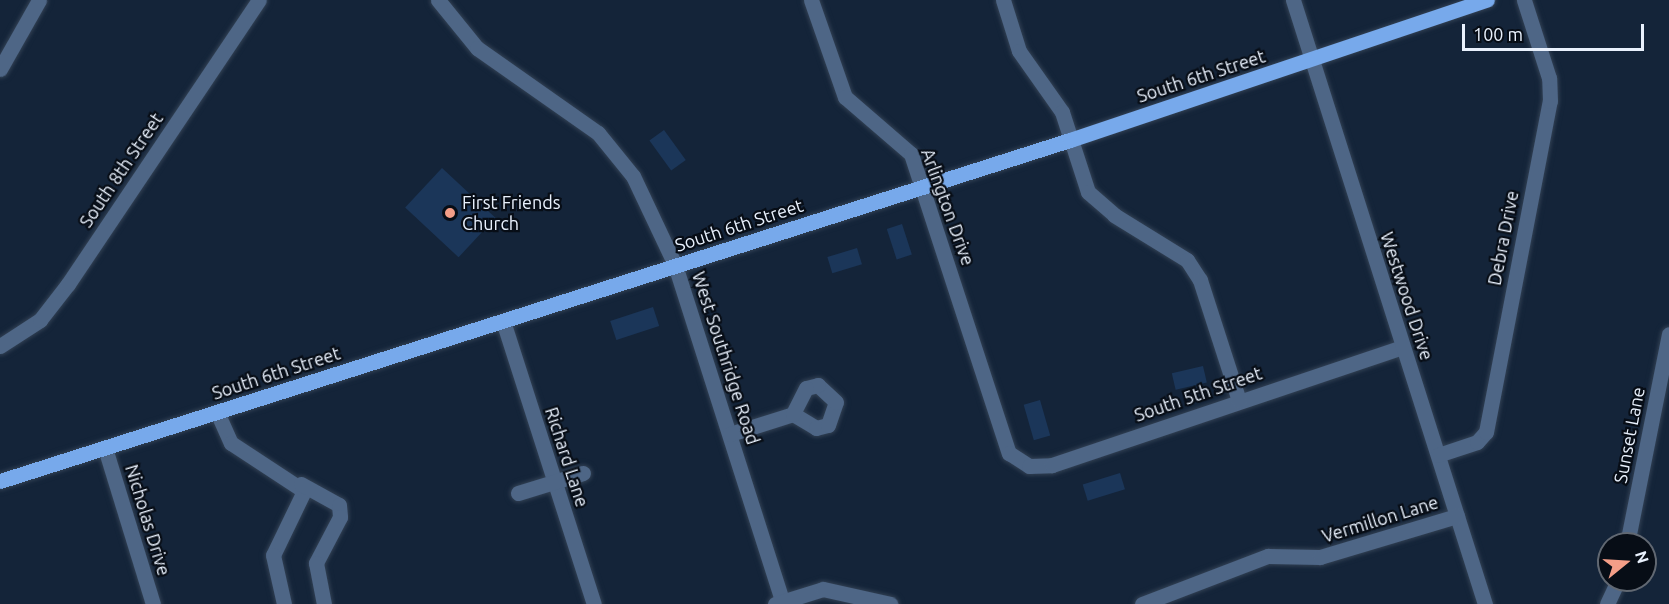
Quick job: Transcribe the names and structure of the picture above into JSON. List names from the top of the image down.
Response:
{
  "streets": {
    "main road": ["South 6th Street"],
    "street": [
      "South 8th Street",
      "Arlington Drive",
      "Debra Drive",
      "Westwood Drive",
      "West Southridge Road",
      "South 5th Street",
      "Sunset Lane",
      "Richard Lane",
      "Vermillon Lane",
      "Nicholas Drive"
    ]
  },
  "crossings": [
    ["South 6th Street", "Arlington Drive"],
    ["South 6th Street", "Westwood Drive"],
    ["South 6th Street", "West Southridge Road"],
    ["South 6th Street", "Richard Lane"],
    ["South 6th Street", "Nicholas Drive"],
    ["Arlington Drive", "South 5th Street"],
    ["Debra Drive", "Westwood Drive"],
    ["Westwood Drive", "South 5th Street"],
    ["Westwood Drive", "Vermillon Lane"]
  ],
  "places": ["First Friends Church"],
  "scale_bar": "100 m",
  "north": "right"
}
